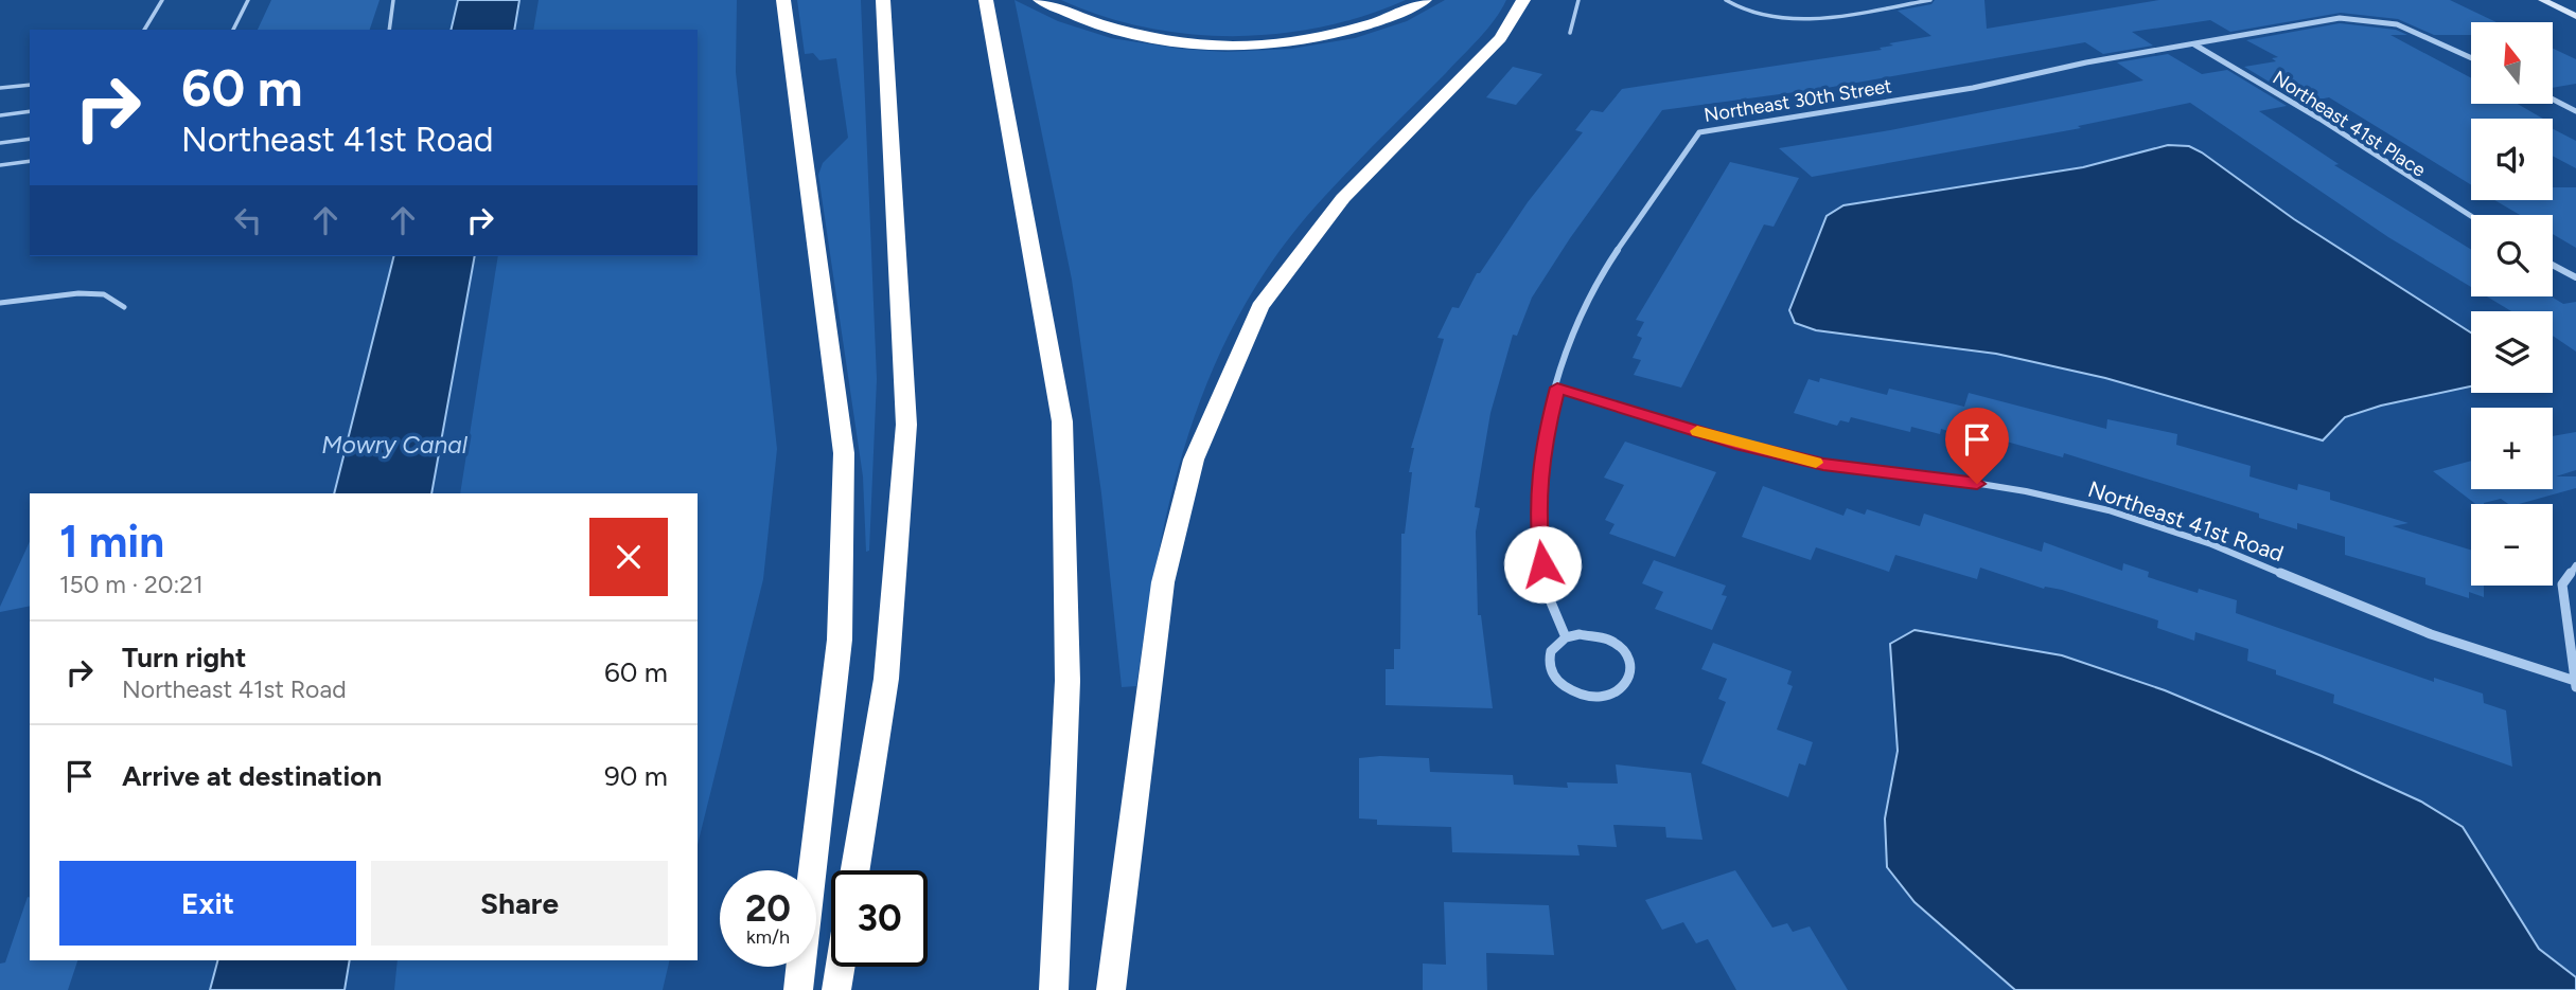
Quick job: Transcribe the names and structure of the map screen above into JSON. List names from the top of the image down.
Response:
{
  "streets": {
    "street": ["Northeast 30th Street", "Northeast 41st Place", "Northeast 41st Road"]
  },
  "crossings": [
    ["Northeast 30th Street", "Northeast 41st Place"],
    ["Northeast 30th Street", "Northeast 41st Road"]
  ],
  "water": ["Mowry Canal"],
  "north": "top",
  "page": {
    "map_buttons": ["+", "−"],
    "turn": ["60 m", "Northeast 41st Road"],
    "heading": ["1 min", "150 m · 20:21"],
    "list": [
      {
        "name": "Turn right",
        "note": "Northeast 41st Road",
        "value": "60 m"
      },
      {
        "name": "Arrive at destination",
        "value": "90 m"
      }
    ],
    "buttons": ["Exit", "Share"],
    "speed": "20 km/h",
    "limit": "30"
  }
}
